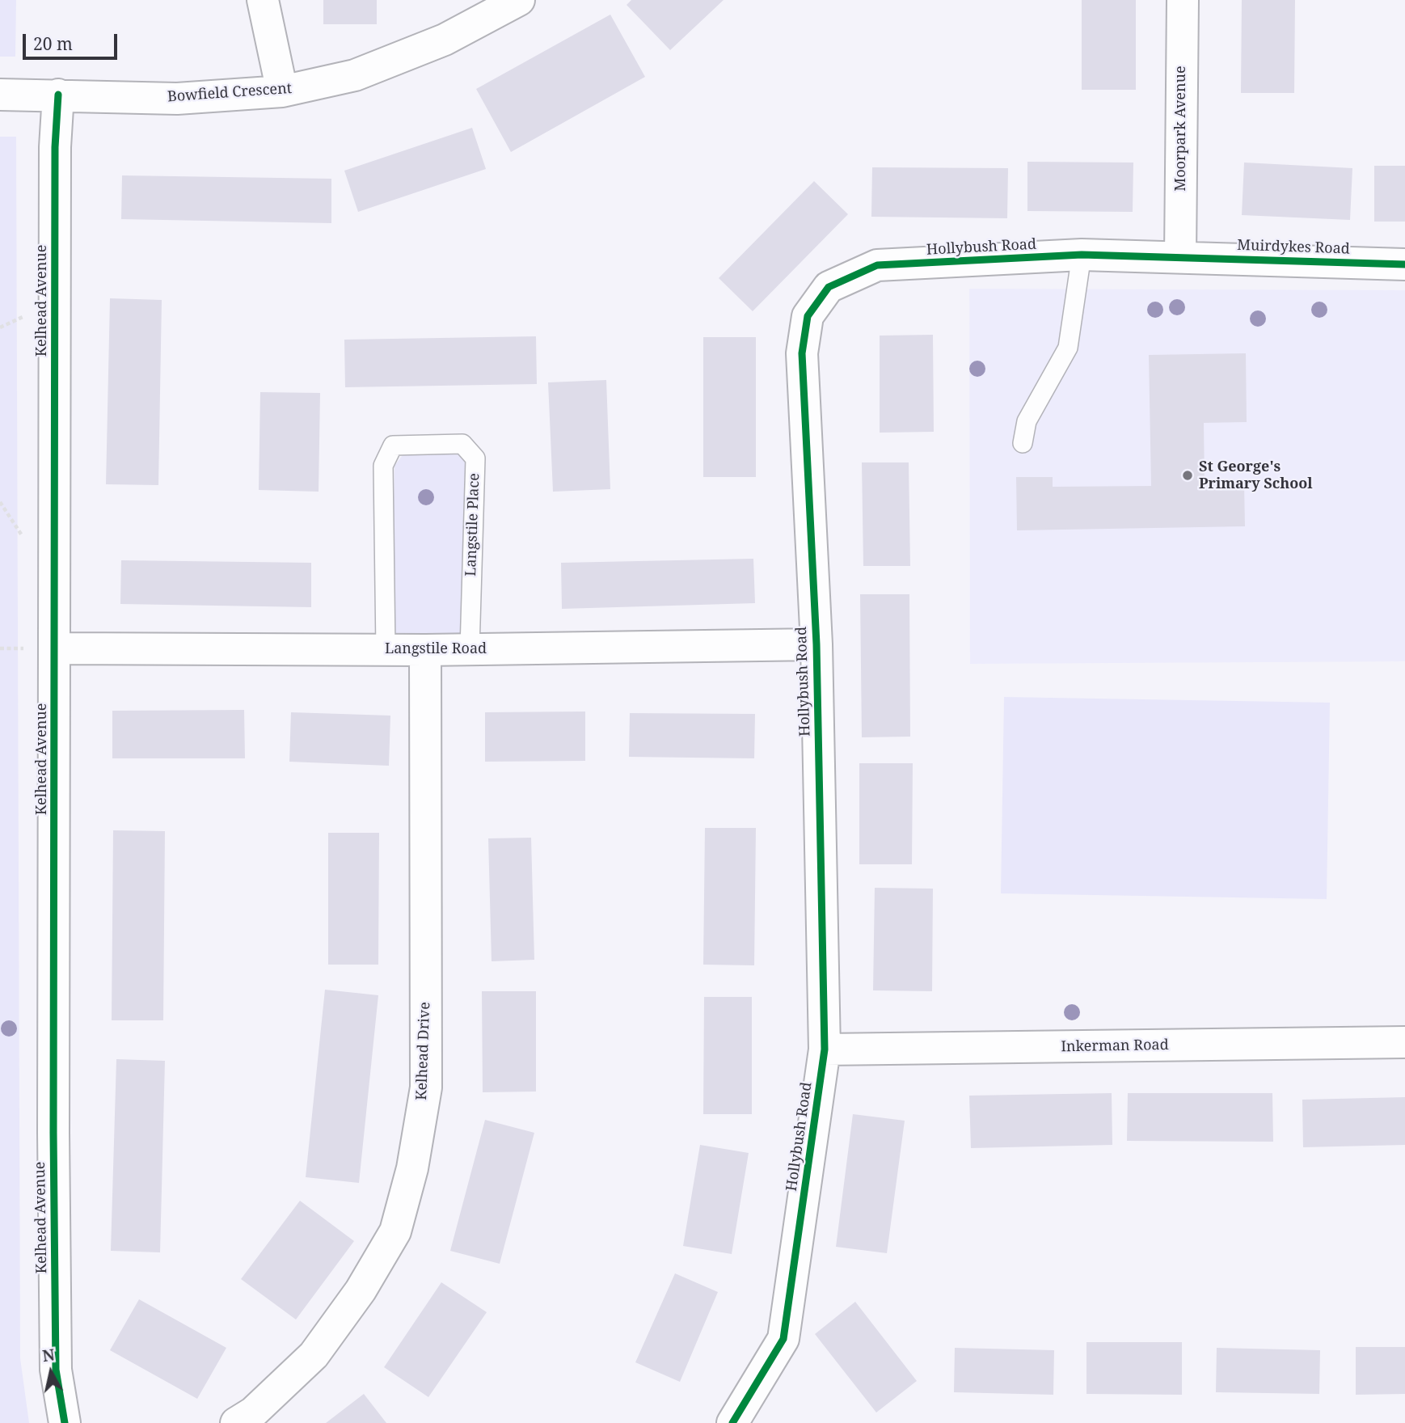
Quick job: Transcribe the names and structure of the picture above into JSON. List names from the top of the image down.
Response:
{
  "streets": {
    "street": [
      "Bowfield Crescent",
      "Moorpark Avenue",
      "Hollybush Road",
      "Muirdykes Road",
      "Kelhead Avenue",
      "Langstile Road",
      "Inkerman Road",
      "Kelhead Drive"
    ],
    "lane": ["Langstile Place"]
  },
  "crossings": [
    ["Bowfield Crescent", "Kelhead Avenue"],
    ["Moorpark Avenue", "Hollybush Road"],
    ["Moorpark Avenue", "Muirdykes Road"],
    ["Hollybush Road", "Muirdykes Road"],
    ["Hollybush Road", "Langstile Road"],
    ["Hollybush Road", "Inkerman Road"],
    ["Kelhead Avenue", "Langstile Road"],
    ["Langstile Place", "Langstile Road"],
    ["Langstile Road", "Kelhead Drive"]
  ],
  "places": ["St George's Primary School"],
  "scale_bar": "20 m",
  "north": "top"
}
